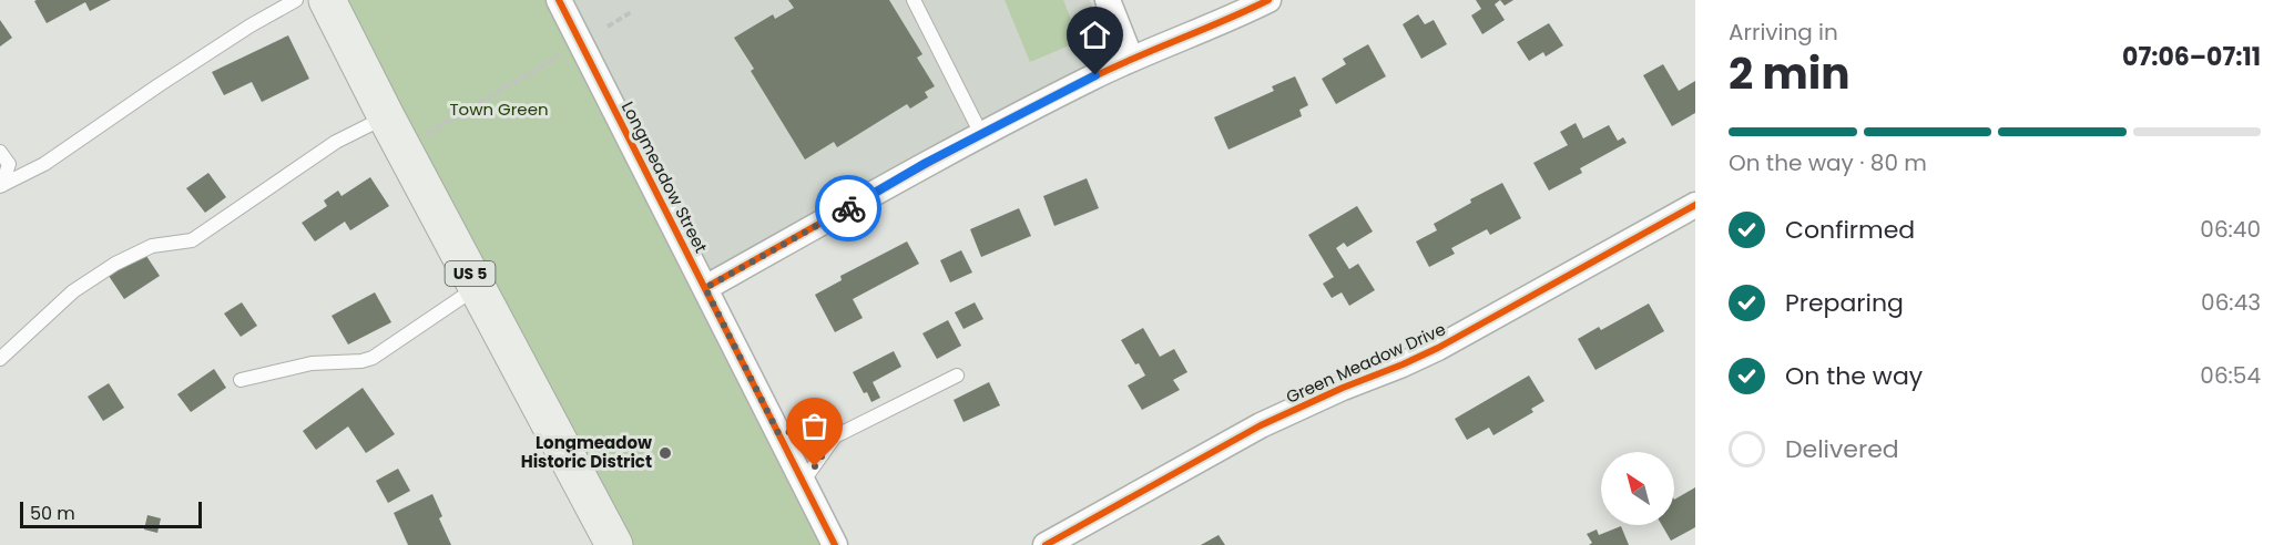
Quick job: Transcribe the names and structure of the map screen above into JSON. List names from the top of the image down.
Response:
{
  "streets": {
    "main road": ["US 5"],
    "street": ["Longmeadow Street", "Green Meadow Drive"]
  },
  "parks": ["Town Green"],
  "places": ["Longmeadow Historic District"],
  "scale_bar": "50 m",
  "north": "top left",
  "page": {
    "heading": ["2 min", "Arriving in", "07:06–07:11"],
    "bar": "On the way · 80 m",
    "list": [
      ["Confirmed", "06:40"],
      ["Preparing", "06:43"],
      ["On the way", "06:54"],
      "Delivered"
    ],
    "scale": "50 m"
  }
}
